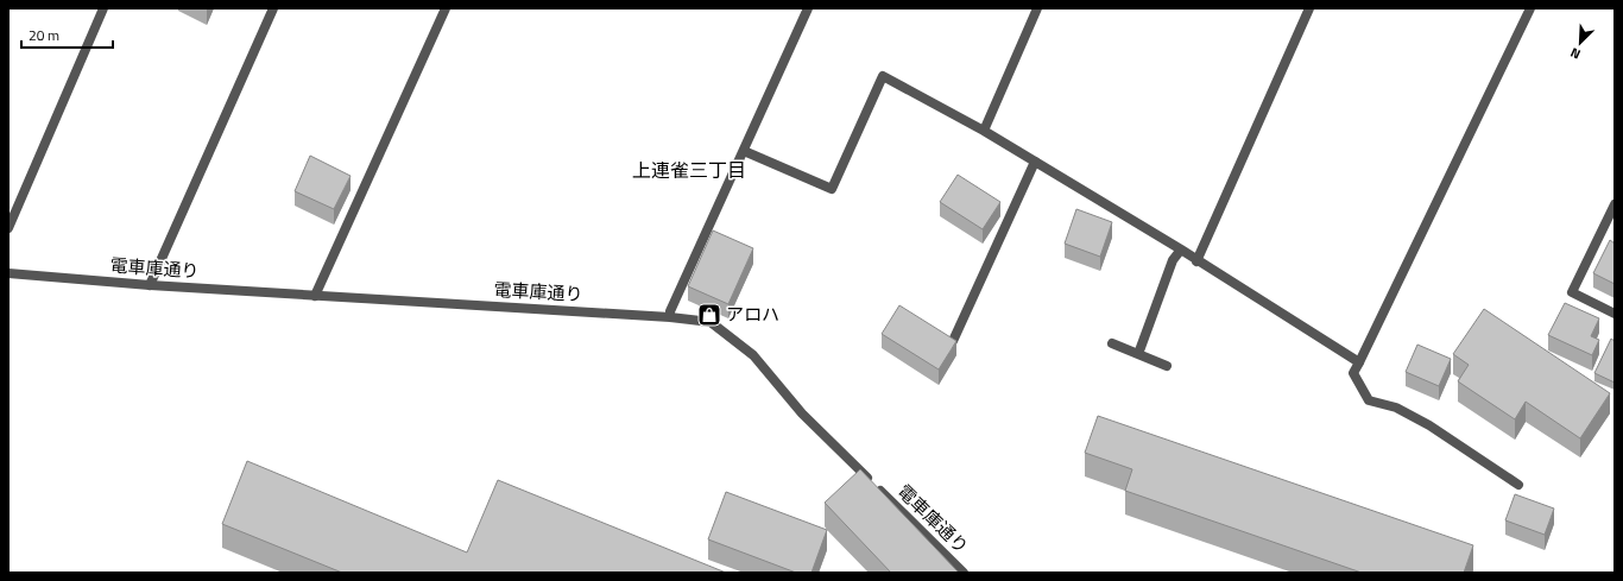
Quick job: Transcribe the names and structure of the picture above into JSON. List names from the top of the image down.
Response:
{
  "streets": {
    "street": ["電車庫通り"]
  },
  "districts": ["上連雀三丁目"],
  "places": {
    "shop": ["アロハ"]
  },
  "scale_bar": "20 m",
  "north": "bottom left"
}
